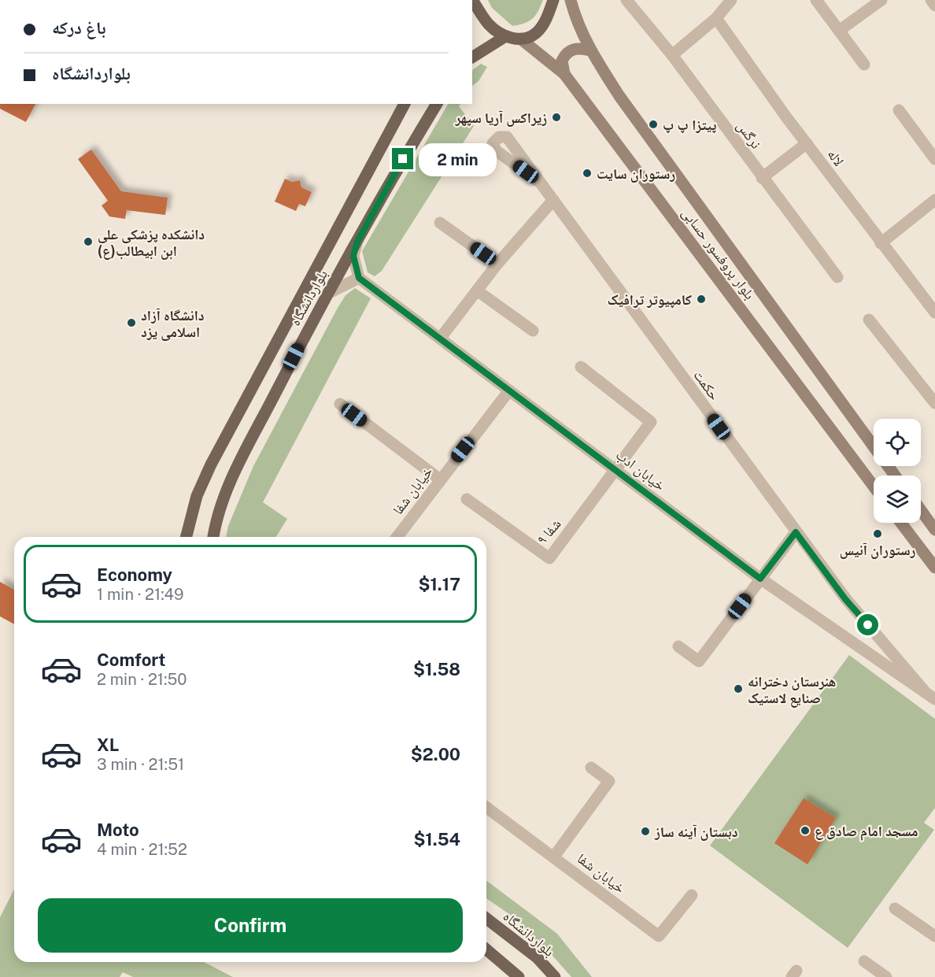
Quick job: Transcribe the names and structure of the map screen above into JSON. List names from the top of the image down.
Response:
{
  "streets": {
    "main road": ["بلوار پروفسور حسابی", "بلواردانشگاه"],
    "street": [
      "نرگس",
      "لاله",
      "حکمت",
      "خیابان ادب",
      "خیابان شفا",
      "شفا ۹"
    ]
  },
  "crossings": [
    ["حکمت", "خیابان ادب"],
    ["خیابان ادب", "خیابان شفا"],
    ["خیابان ادب", "شفا ۹"]
  ],
  "places": [
    "زیراکس آریا سپهر",
    "پیتزا پ پ",
    "رستوران سایت",
    "دانشکده پزشکی علی ابن ابیطالب(ع)",
    "کامپیوتر ترافیک",
    "دانشگاه آزاد اسلامی یزد",
    "رستوران آنیس",
    "هنرستان دخترانه صنایع لاستیک",
    "مسجد امام صادق ع",
    "دبستان آینه ساز"
  ],
  "page": {
    "banner": ["باغ درکه", "بلواردانشگاه"],
    "bubble": "2 min",
    "list": [
      {
        "name": "Economy",
        "note": "1 min · 21:49",
        "value": "$1.17"
      },
      {
        "name": "Comfort",
        "note": "2 min · 21:50",
        "value": "$1.58"
      },
      {
        "name": "XL",
        "note": "3 min · 21:51",
        "value": "$2.00"
      },
      {
        "name": "Moto",
        "note": "4 min · 21:52",
        "value": "$1.54"
      }
    ],
    "buttons": "Confirm"
  }
}
